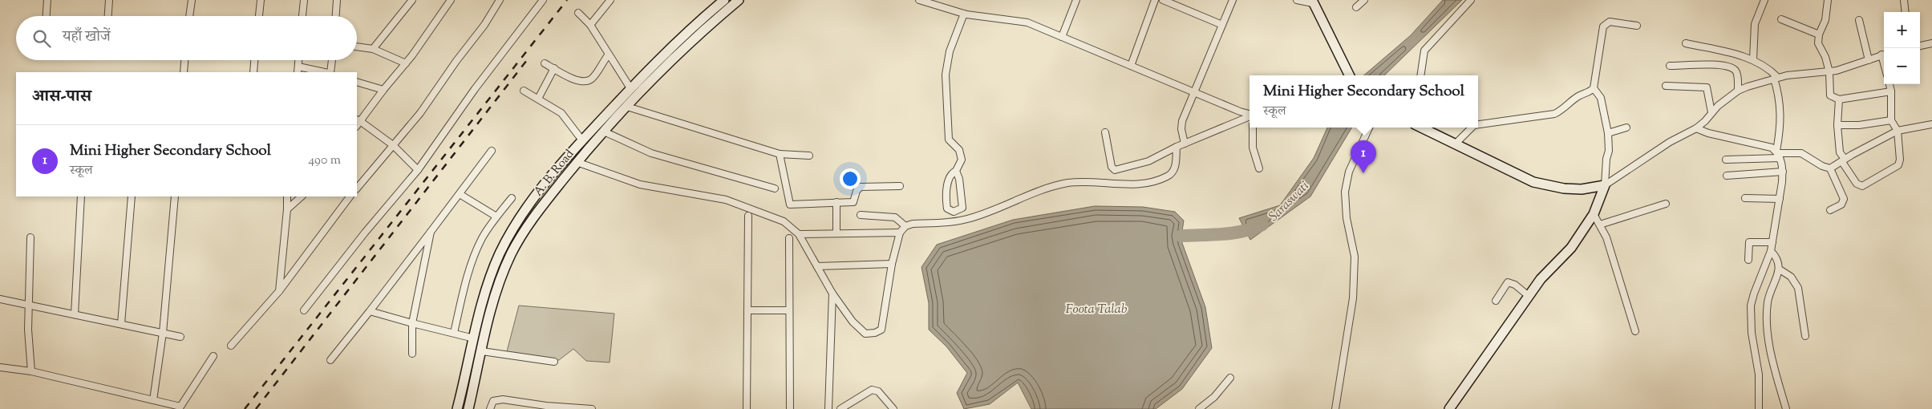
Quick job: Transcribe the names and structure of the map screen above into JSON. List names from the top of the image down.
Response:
{
  "streets": {
    "main road": ["A. B. Road"]
  },
  "water": ["Saraswati", "Foota Talab"],
  "page": {
    "map_buttons": ["+", "−"],
    "search": "यहाँ खोजें",
    "heading": "आस-पास",
    "popup": ["Mini Higher Secondary School", "स्कूल"],
    "list": [
      {
        "mark": "1",
        "name": "Mini Higher Secondary School",
        "note": "स्कूल",
        "value": "490 m"
      }
    ],
    "pins": "1"
  }
}
